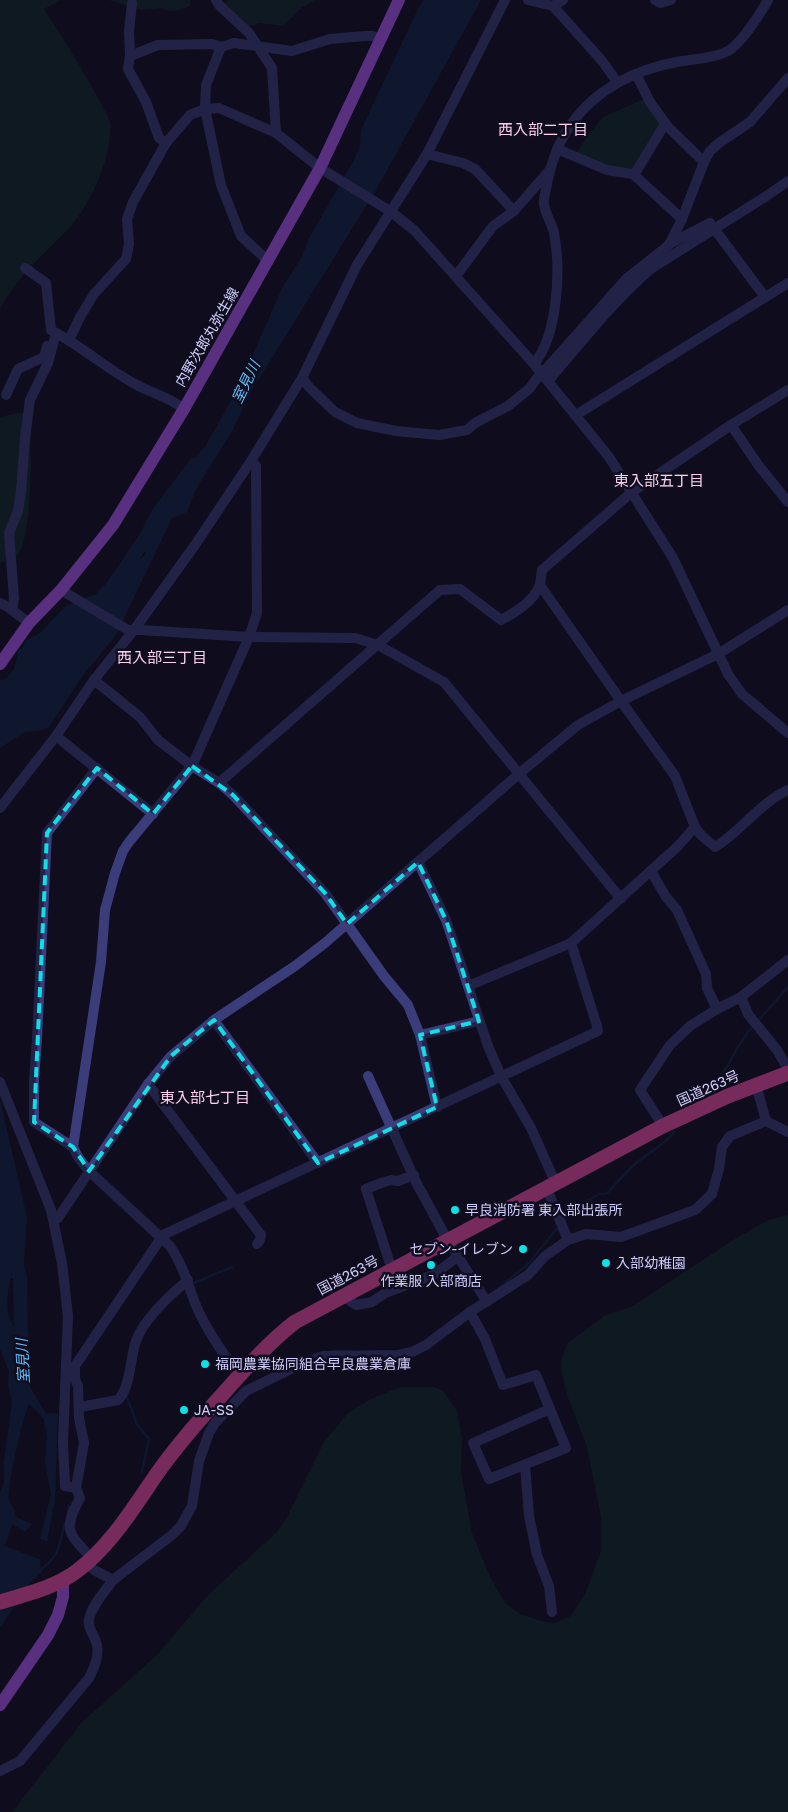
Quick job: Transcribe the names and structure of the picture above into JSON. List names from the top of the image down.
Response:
{
  "streets": {
    "highway": ["国道263号"],
    "main road": ["内野次郎丸弥生線"]
  },
  "districts": [
    "西入部二丁目",
    "東入部五丁目",
    "西入部三丁目",
    "東入部七丁目"
  ],
  "water": ["室見川"],
  "places": [
    "早良消防署 東入部出張所",
    "セブン-イレブン",
    "入部幼稚園",
    "作業服 入部商店",
    "福岡農業協同組合早良農業倉庫",
    "JA-SS"
  ]
}
